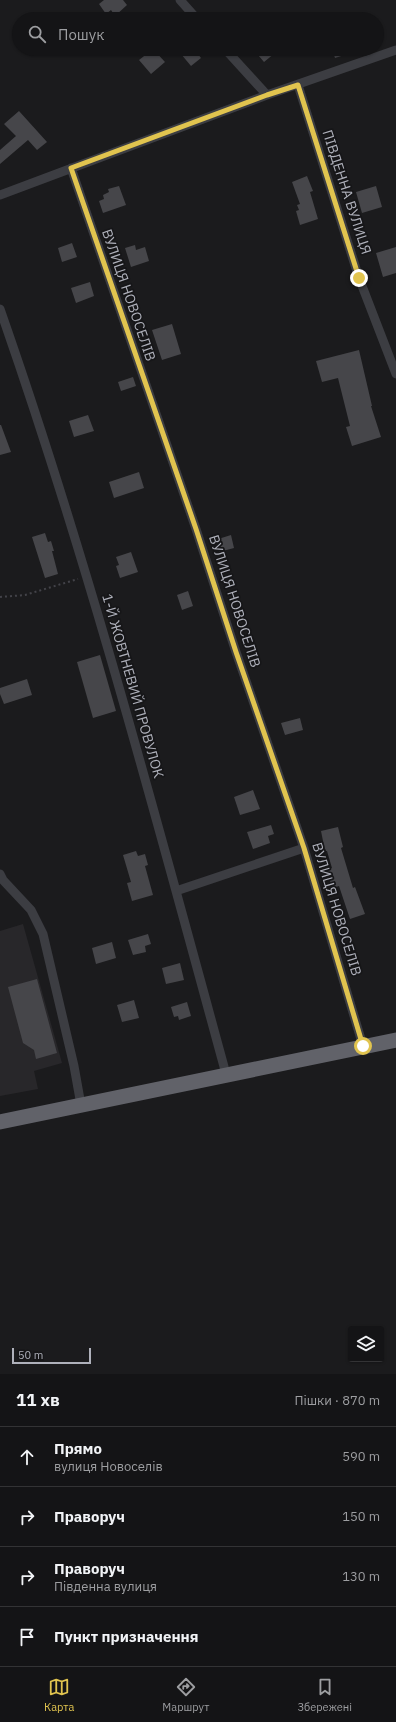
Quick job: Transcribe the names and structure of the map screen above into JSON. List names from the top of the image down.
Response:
{
  "streets": {
    "street": ["ПІВДЕННА ВУЛИЦЯ", "ВУЛИЦЯ НОВОСЕЛІВ", "1-Й ЖОВТНЕВИЙ ПРОВУЛОК"]
  },
  "scale_bar": "50 m",
  "page": {
    "search": "Пошук",
    "scale": "50 m",
    "heading": ["11 хв", "Пішки · 870 m"],
    "list": [
      ["Прямо", "вулиця Новоселів", "590 m"],
      ["Праворуч", "150 m"],
      ["Праворуч", "Південна вулиця", "130 m"],
      "Пункт призначення"
    ],
    "nav": ["Карта", "Маршрут", "Збережені"]
  }
}
